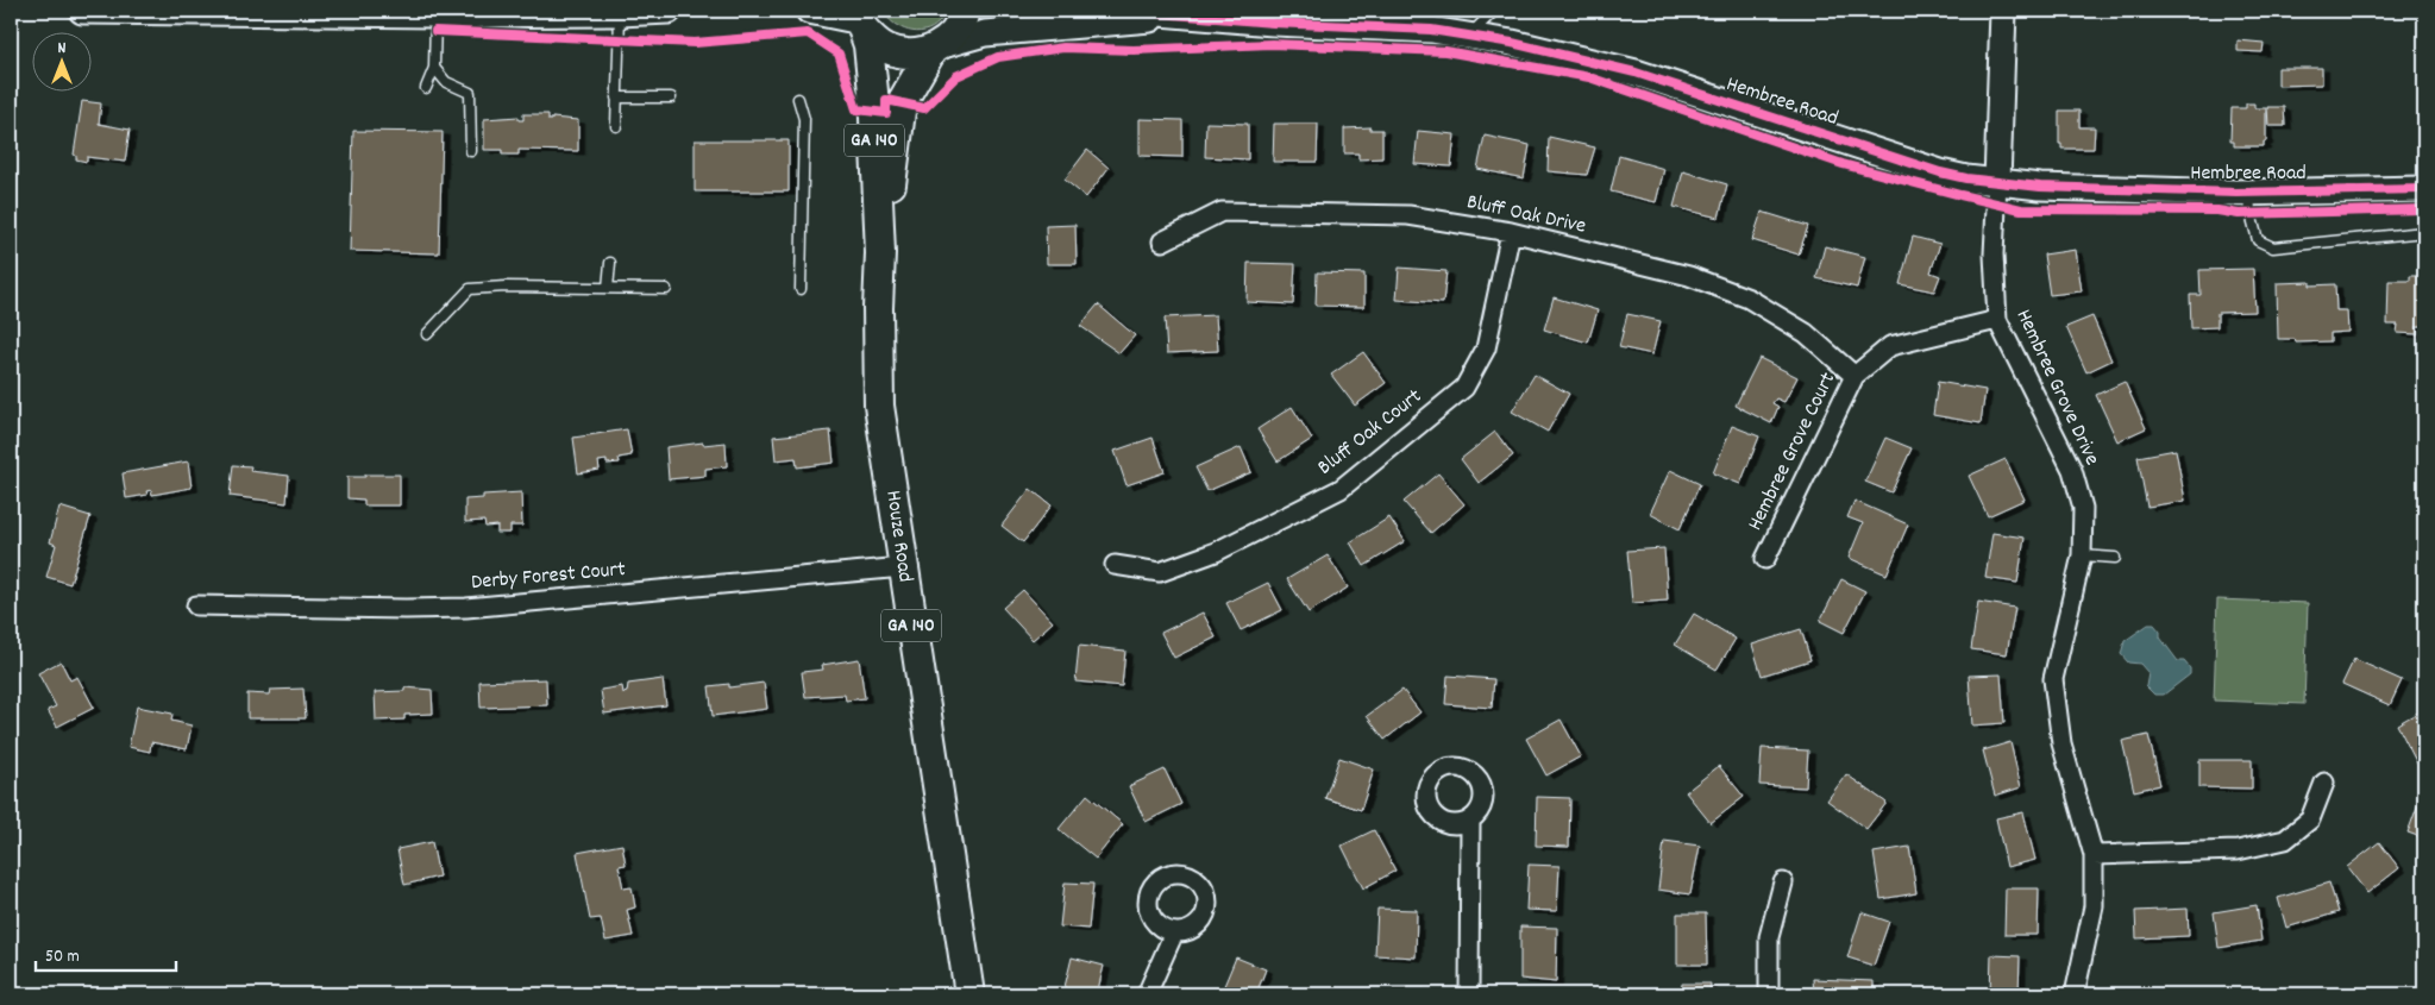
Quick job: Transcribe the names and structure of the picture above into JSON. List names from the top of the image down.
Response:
{
  "streets": {
    "main road": ["GA 140", "Houze Road"],
    "street": [
      "Hembree Road",
      "Bluff Oak Drive",
      "Hembree Grove Drive",
      "Bluff Oak Court",
      "Hembree Grove Court",
      "Derby Forest Court"
    ]
  },
  "crossings": [
    ["Hembree Road", "Hembree Grove Drive"],
    ["Hembree Road", "Houze Road"],
    ["Bluff Oak Drive", "Bluff Oak Court"],
    ["Bluff Oak Drive", "Hembree Grove Court"],
    ["Hembree Grove Drive", "Hembree Grove Court"],
    ["Houze Road", "Derby Forest Court"]
  ],
  "scale_bar": "50 m",
  "north": "top"
}
